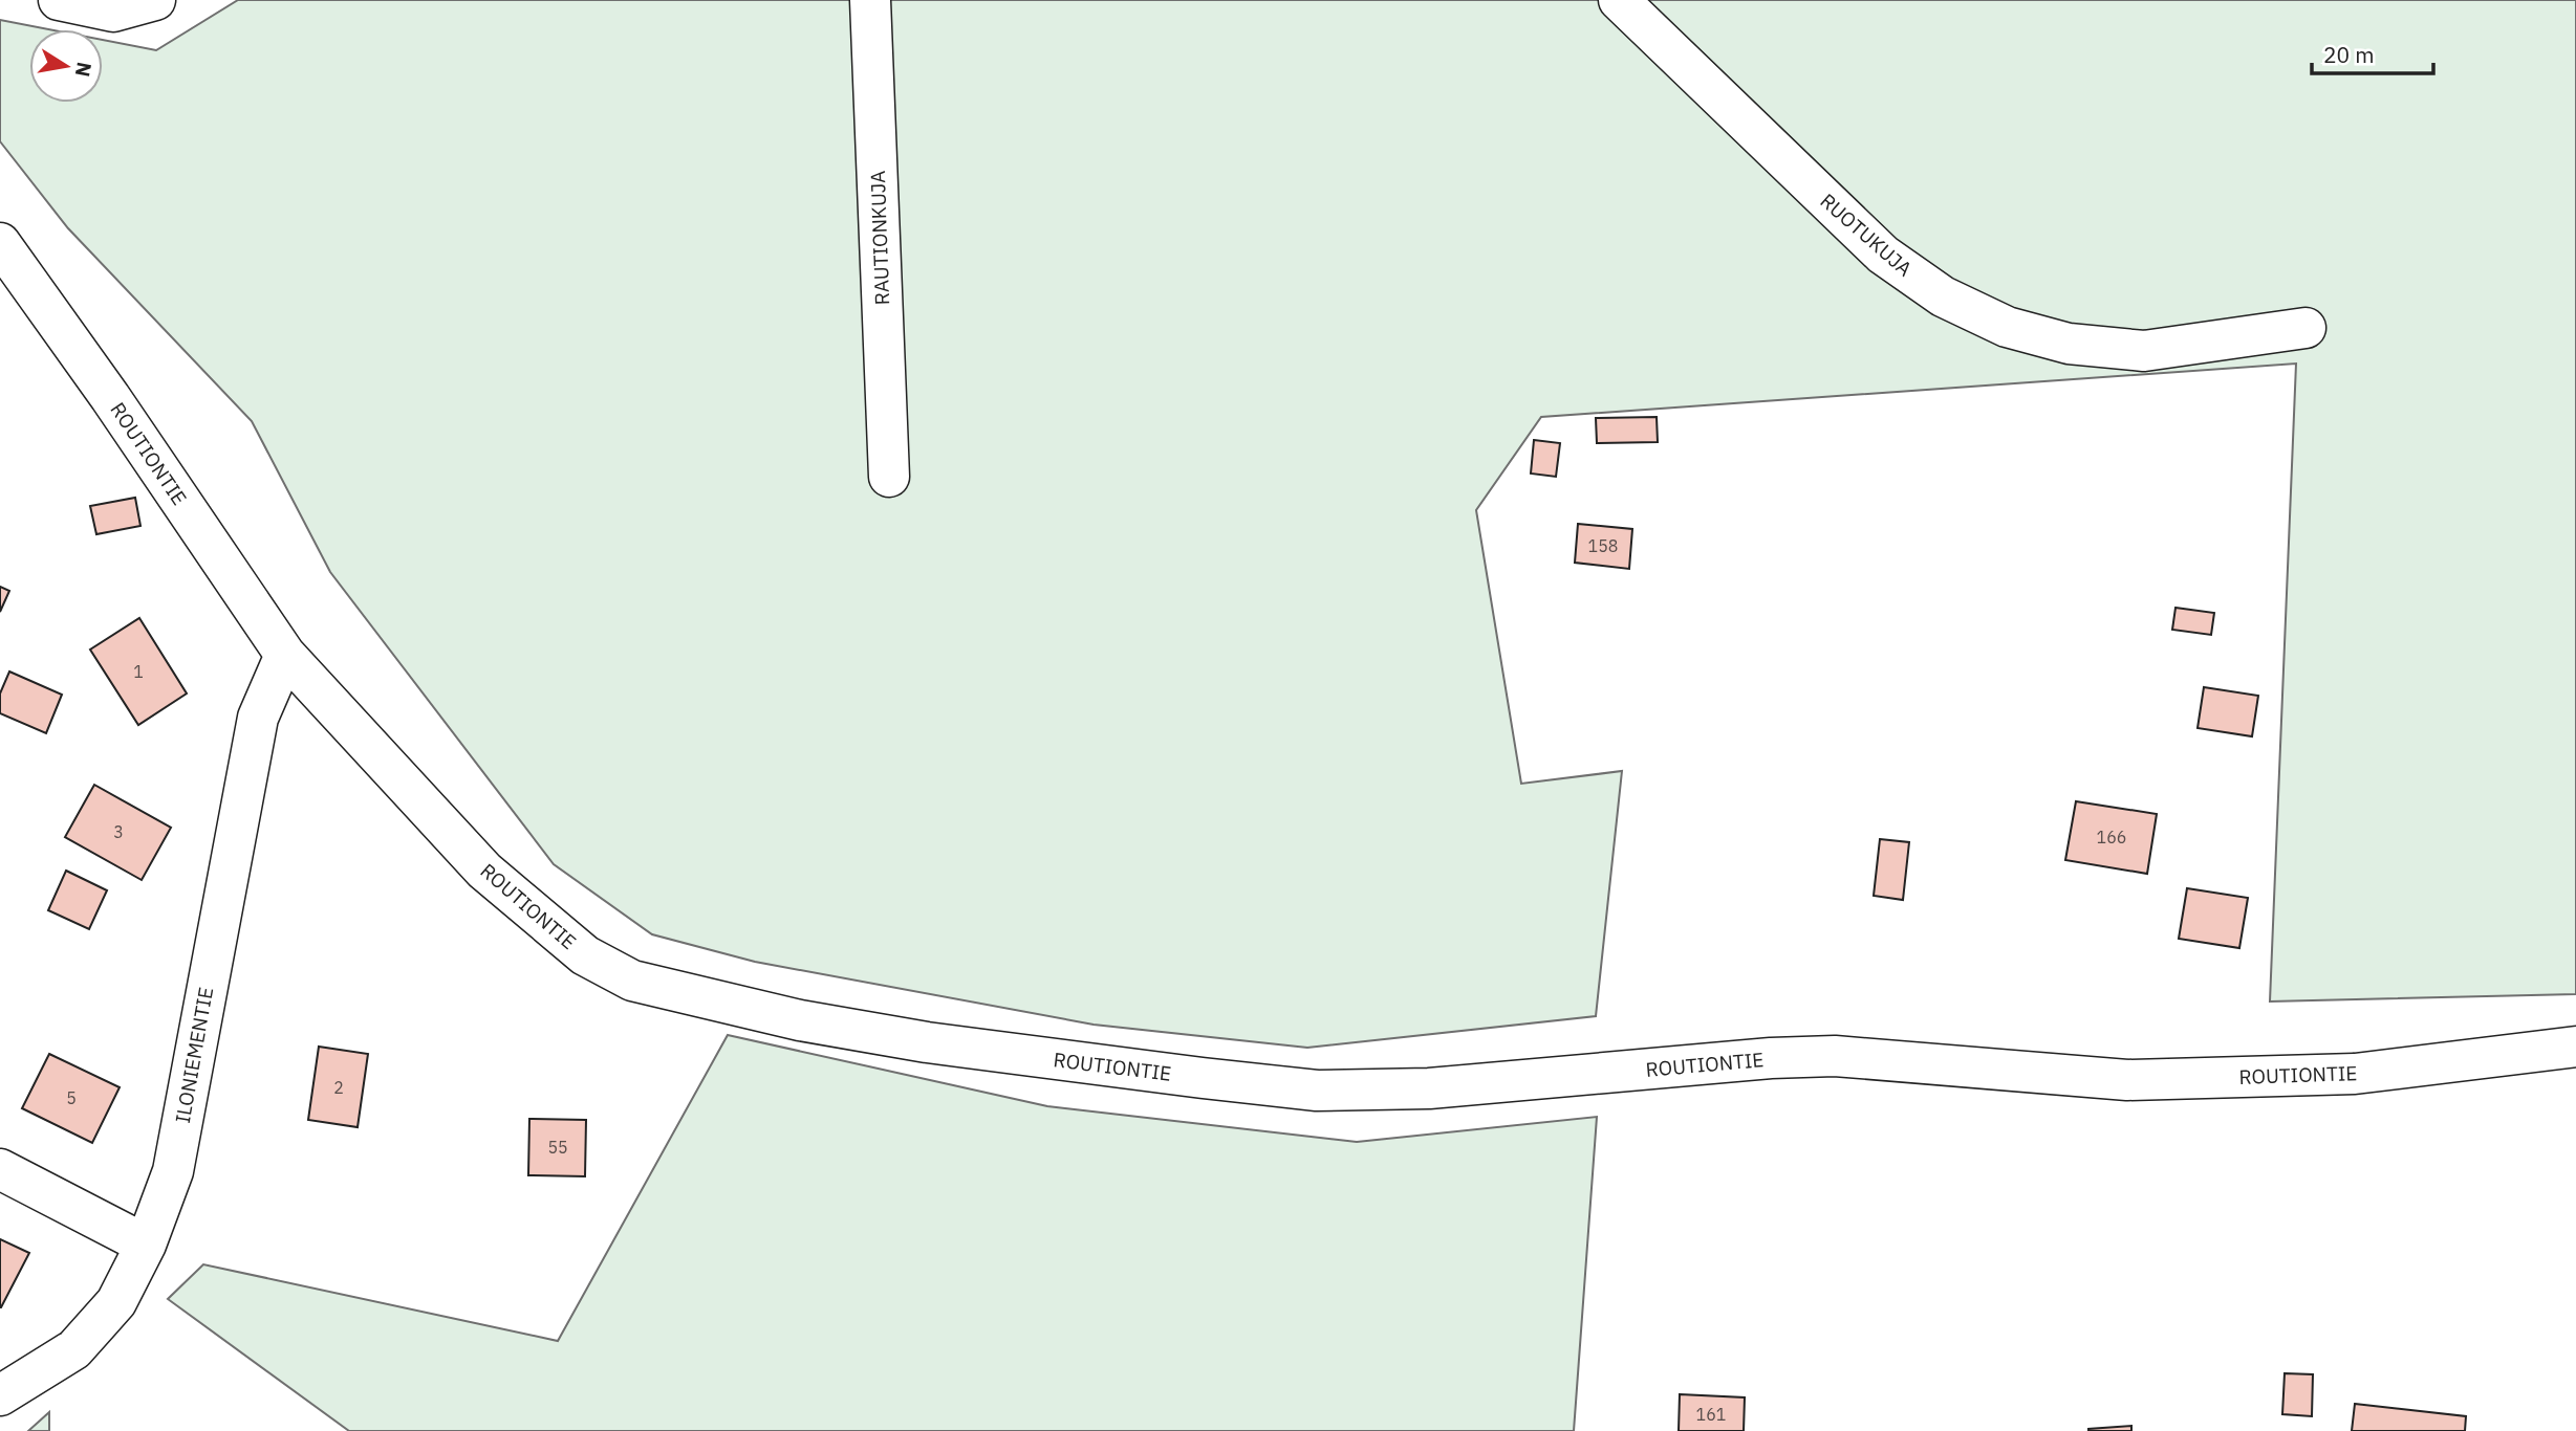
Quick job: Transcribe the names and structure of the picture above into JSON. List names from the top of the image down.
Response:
{
  "streets": {
    "street": [
      "RUOTUKUJA",
      "RAUTIONKUJA",
      "ROUTIONTIE",
      "ILONIEMENTIE"
    ]
  },
  "crossings": [
    ["ROUTIONTIE", "ILONIEMENTIE"]
  ],
  "house_numbers": [
    "158",
    "1",
    "3",
    "166",
    "2",
    "5",
    "55",
    "161"
  ],
  "scale_bar": "20 m",
  "north": "right"
}
